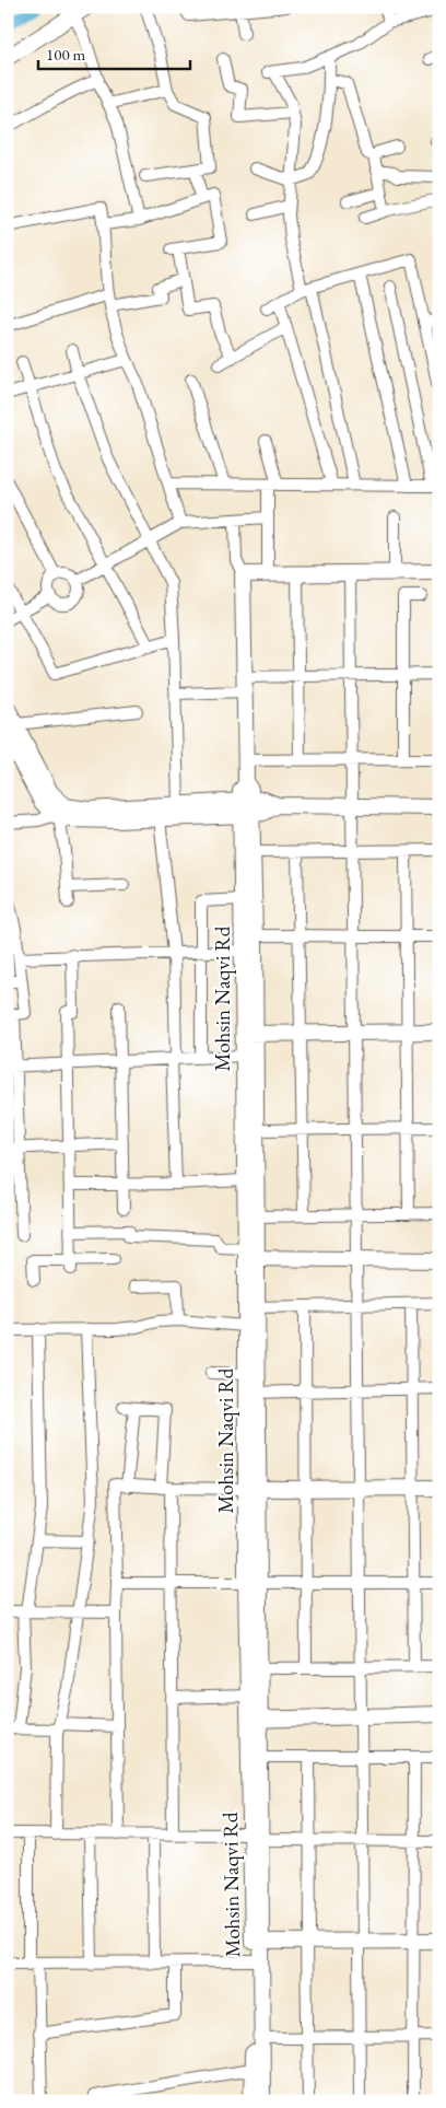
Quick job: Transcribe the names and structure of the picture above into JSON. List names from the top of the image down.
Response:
{
  "streets": {
    "street": ["Mohsin Naqvi Rd"]
  },
  "scale_bar": "100 m"
}
